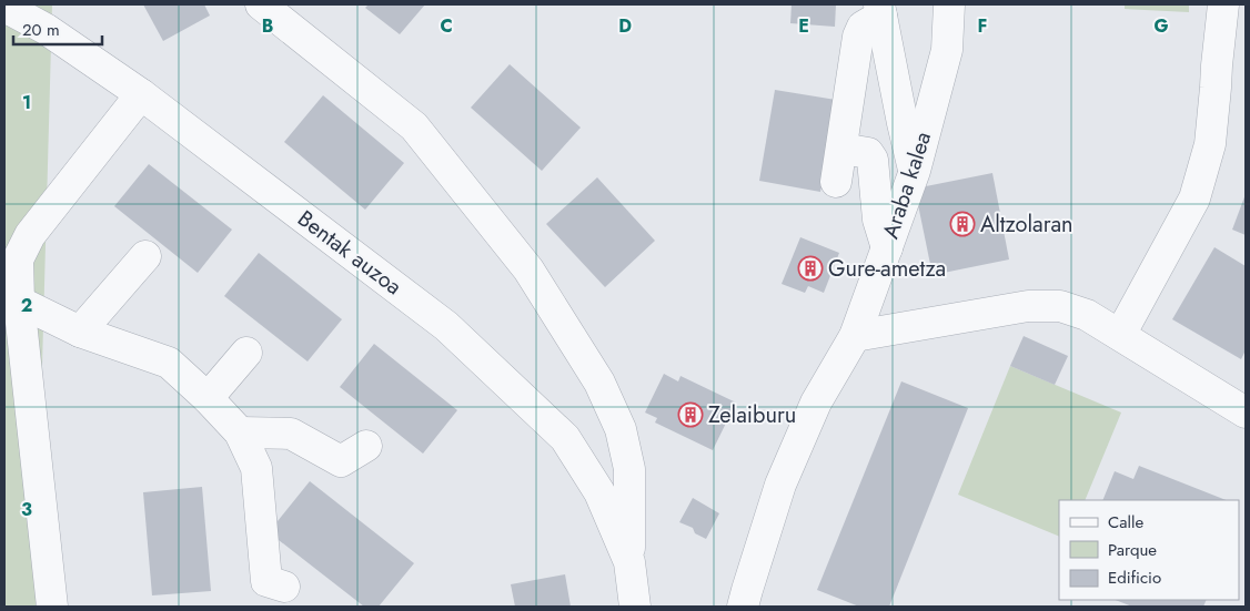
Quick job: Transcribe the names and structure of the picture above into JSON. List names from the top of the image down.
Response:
{
  "streets": {
    "street": ["Araba kalea", "Bentak auzoa"]
  },
  "places": {
    "building": ["Altzolaran", "Gure-ametza", "Zelaiburu"]
  },
  "legend": ["Calle", "Parque", "Edificio"],
  "scale_bar": "20 m",
  "grid": {
    "columns": [
      "B",
      "C",
      "D",
      "E",
      "F",
      "G"
    ],
    "rows": ["1", "2", "3"]
  }
}
